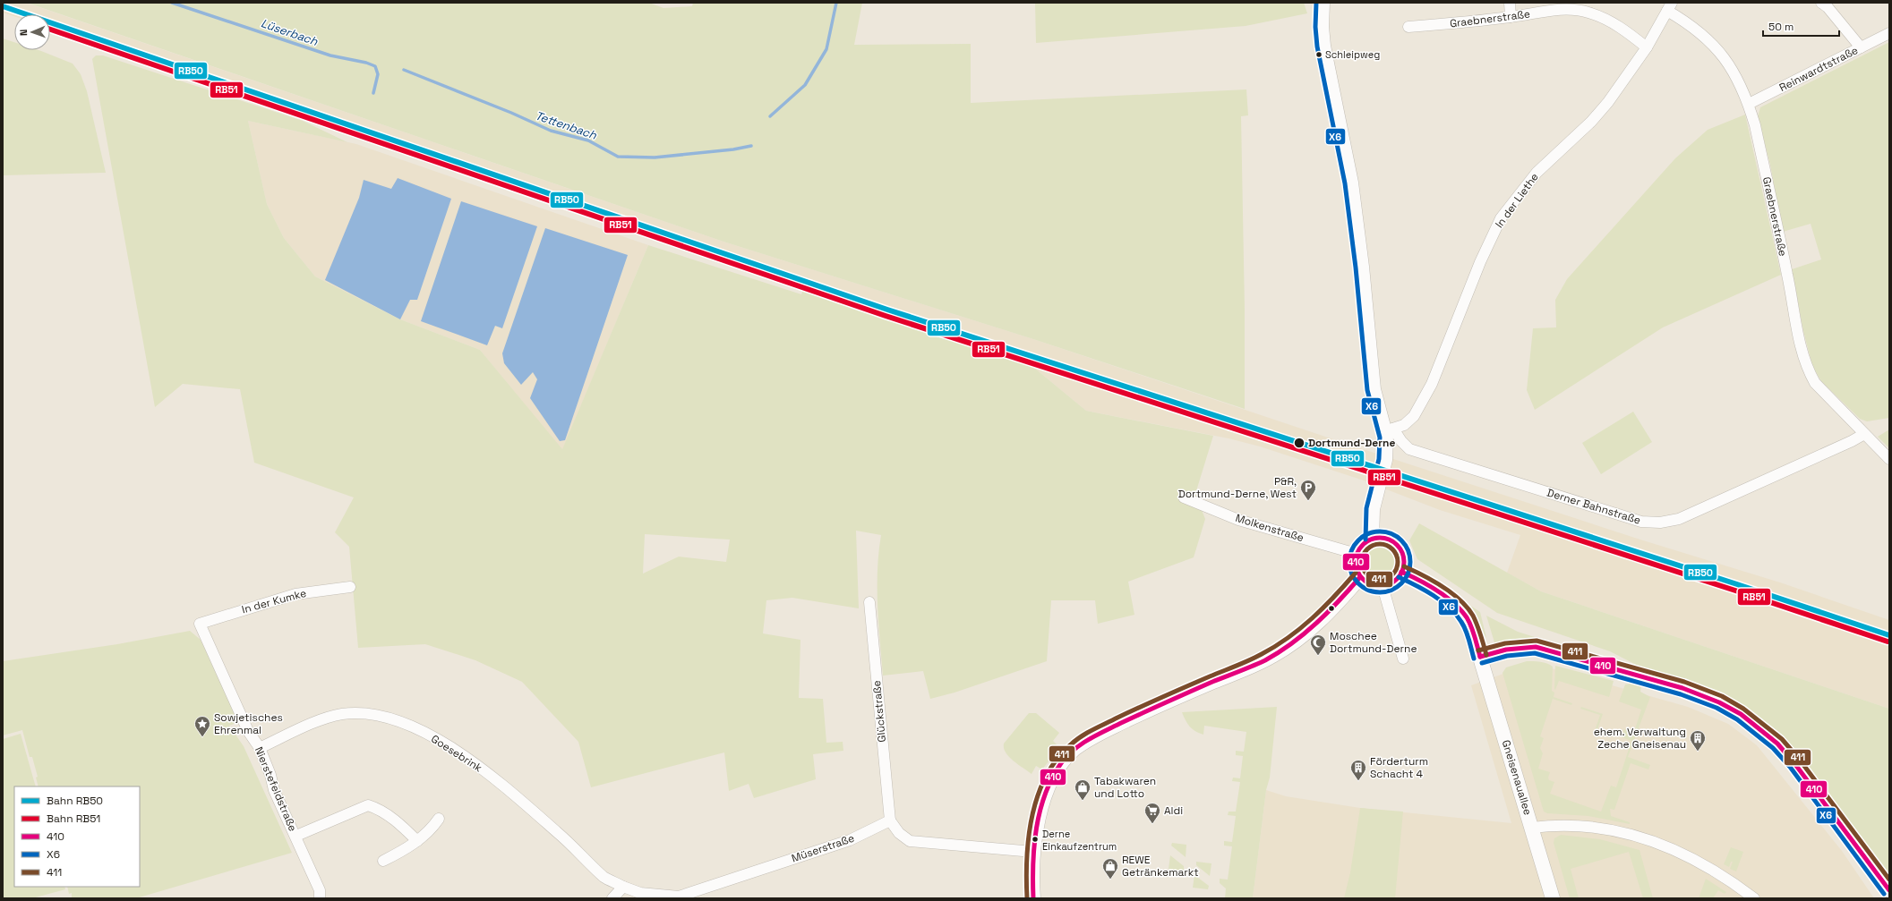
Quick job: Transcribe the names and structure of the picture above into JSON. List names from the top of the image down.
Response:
{
  "streets": {
    "main road": ["Gneisenauallee"],
    "street": [
      "Graebnerstraße",
      "Reinwardtstraße",
      "In der Liethe",
      "Derner Bahnstraße",
      "Molkenstraße",
      "In der Kumke",
      "Glückstraße",
      "Goesebrink",
      "Nierstefeldstraße",
      "Müserstraße"
    ]
  },
  "crossings": [
    ["Graebnerstraße", "Reinwardtstraße"],
    ["Graebnerstraße", "In der Liethe"],
    ["Graebnerstraße", "Derner Bahnstraße"],
    ["In der Liethe", "Derner Bahnstraße"],
    ["Molkenstraße", "Gneisenauallee"],
    ["In der Kumke", "Nierstefeldstraße"],
    ["Glückstraße", "Müserstraße"],
    ["Goesebrink", "Nierstefeldstraße"],
    ["Goesebrink", "Müserstraße"]
  ],
  "water": ["Lüserbach", "Tettenbach"],
  "places": {
    "other": ["Schleipweg", "Dortmund-Derne", "Derne Einkaufzentrum"],
    "parking": ["P&R, Dortmund-Derne, West"],
    "mosque": ["Moschee Dortmund-Derne"],
    "place": ["Sowjetisches Ehrenmal"],
    "building": ["ehem. Verwaltung Zeche Gneisenau", "Förderturm Schacht 4"],
    "shop": ["Tabakwaren und Lotto", "REWE Getränkemarkt"],
    "supermarket": ["Aldi"]
  },
  "lines": [
    "transit line X6",
    "rail line RB50",
    "rail line RB51",
    "transit line 410",
    "transit line 411"
  ],
  "legend": [
    "Bahn RB50",
    "Bahn RB51",
    "410",
    "X6",
    "411"
  ],
  "scale_bar": "50 m",
  "north": "left"
}
